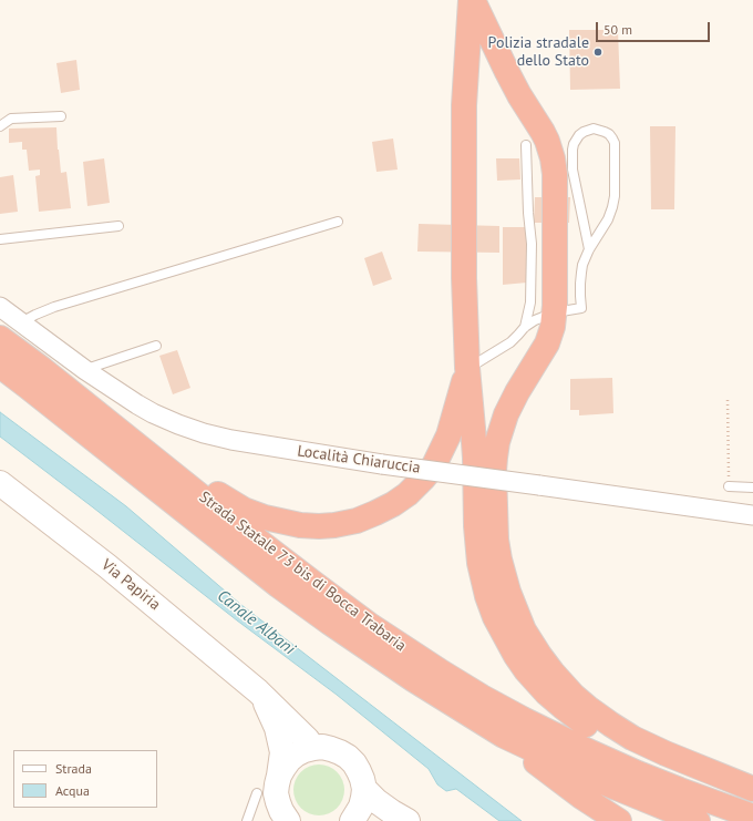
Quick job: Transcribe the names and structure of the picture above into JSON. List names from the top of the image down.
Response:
{
  "streets": {
    "highway": ["Strada Statale 73 bis di Bocca Trabaria"],
    "street": ["Località Chiaruccia", "Via Papiria"]
  },
  "water": ["Canale Albani"],
  "places": ["Polizia stradale dello Stato"],
  "legend": ["Strada", "Acqua"],
  "scale_bar": "50 m"
}
